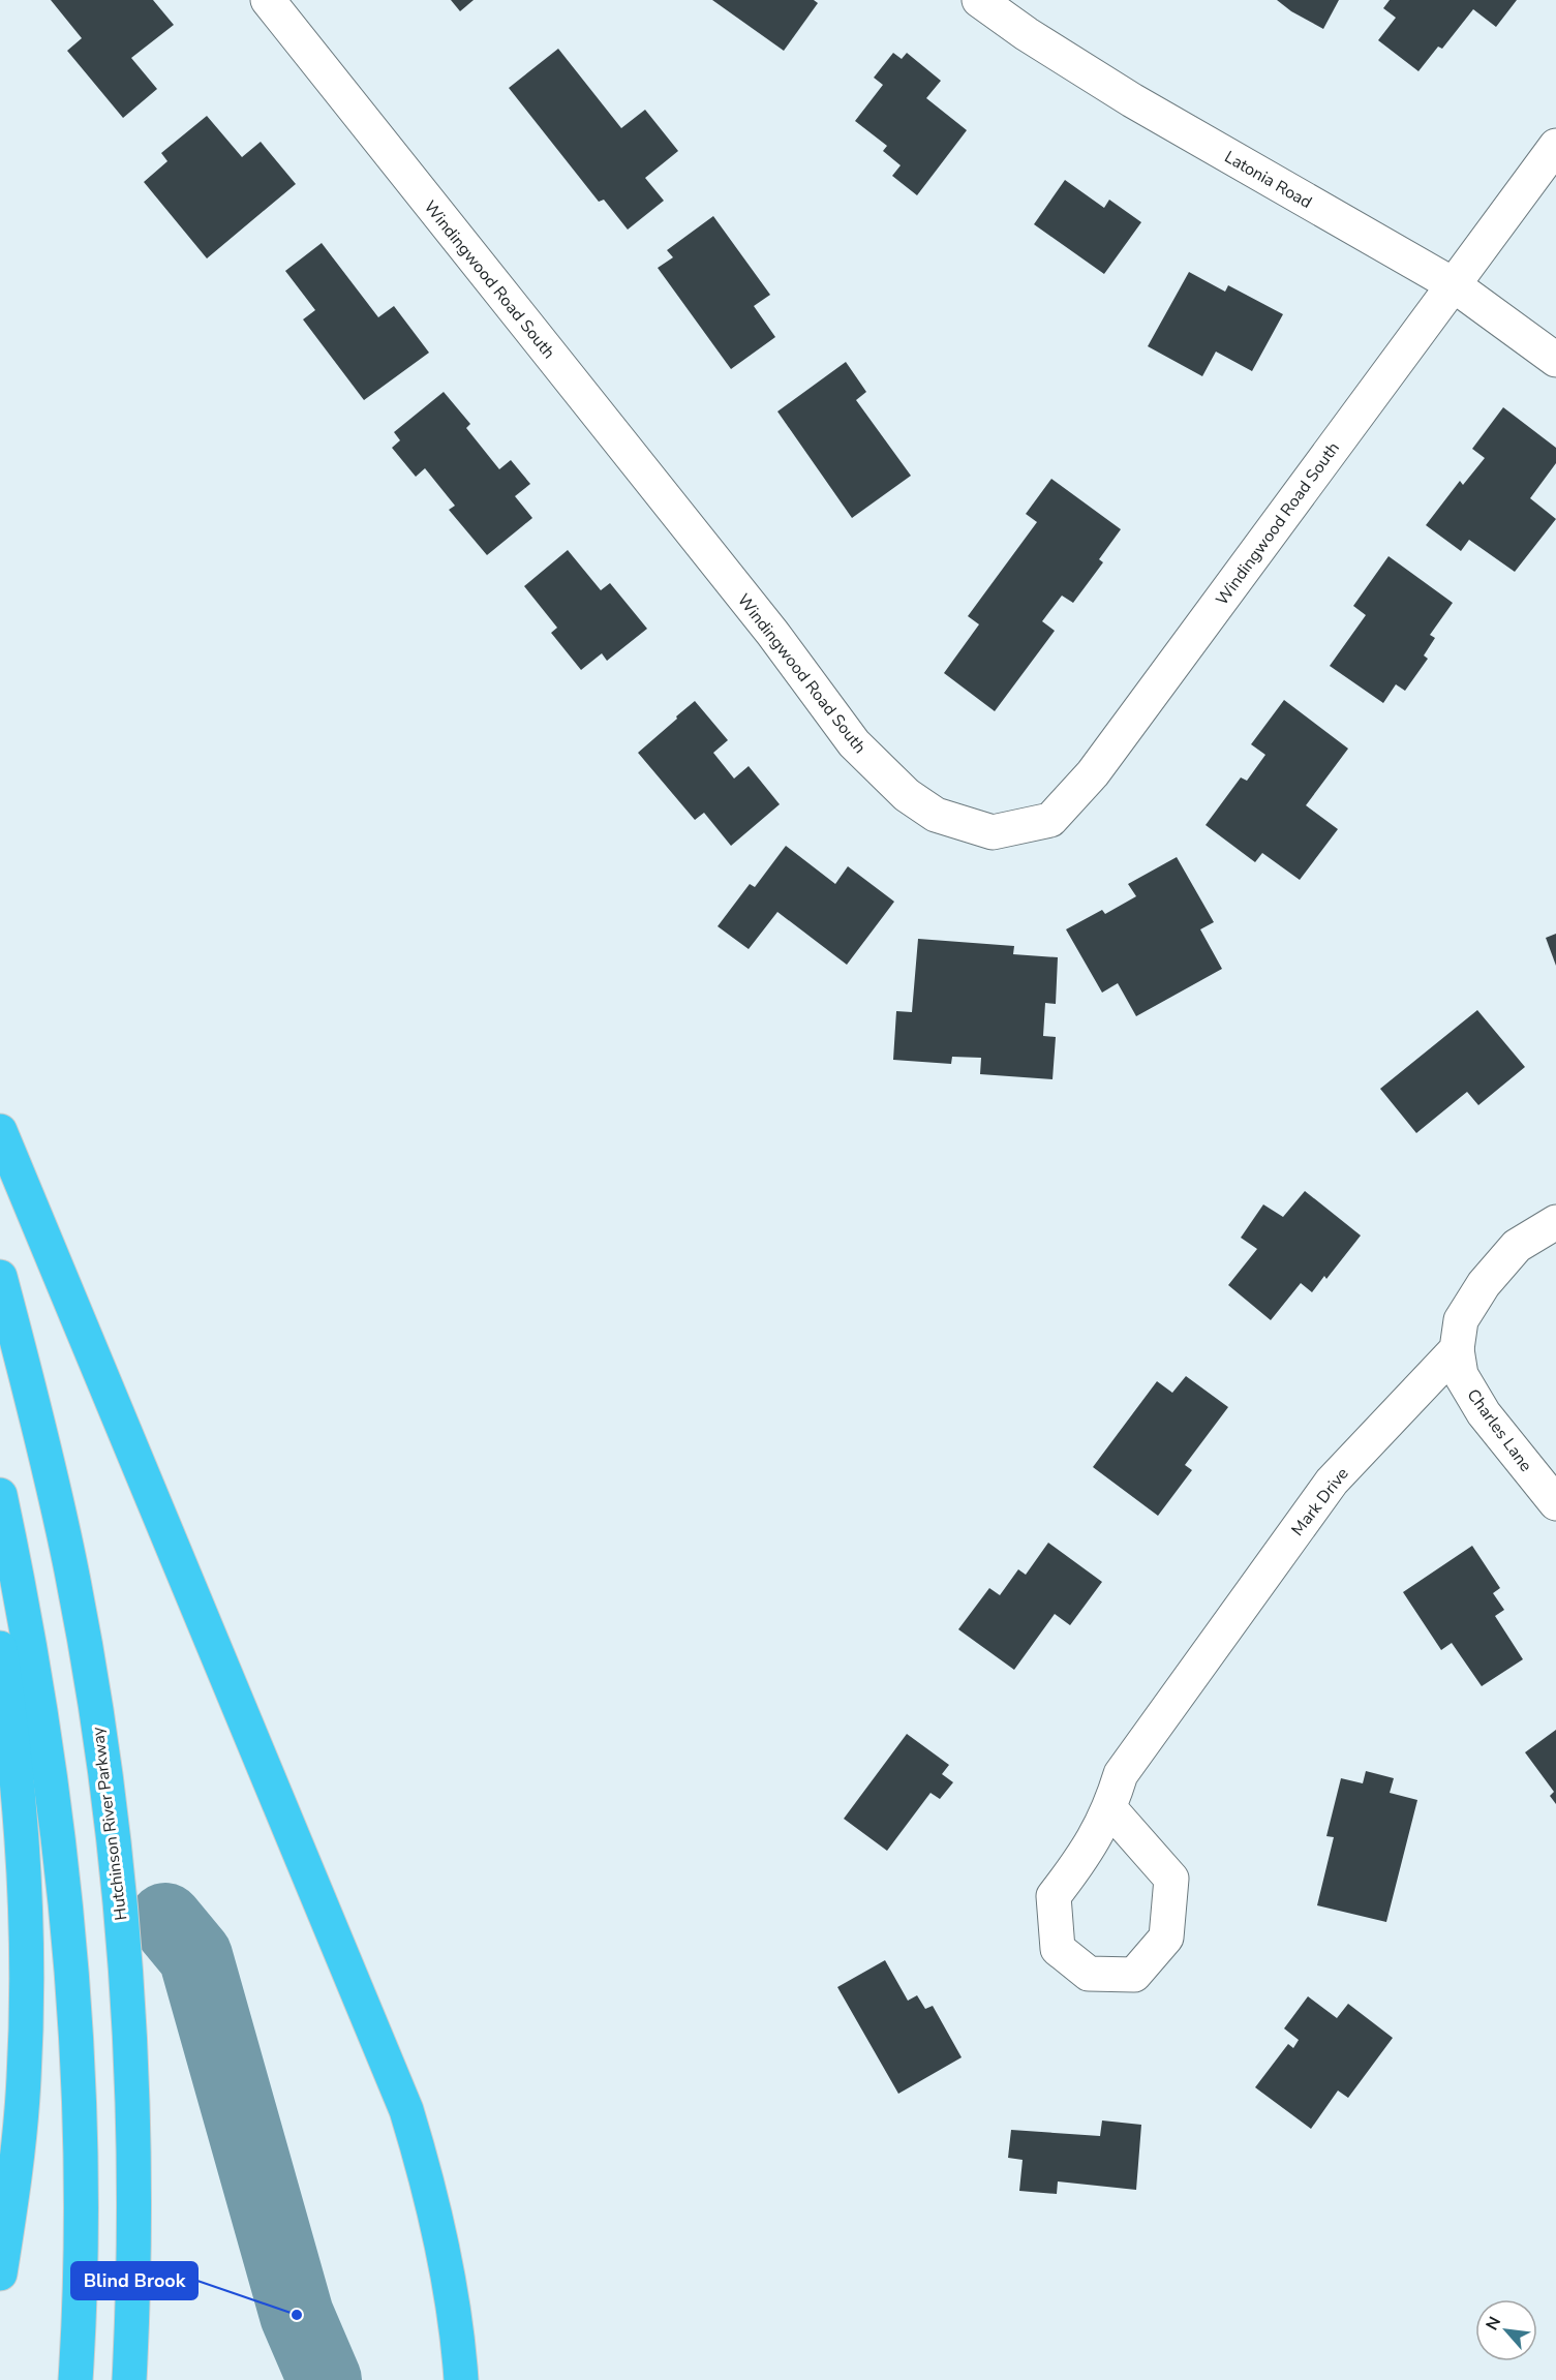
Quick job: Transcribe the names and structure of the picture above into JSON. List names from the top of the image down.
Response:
{
  "streets": {
    "highway": ["Hutchinson River Parkway"],
    "street": [
      "Latonia Road",
      "Windingwood Road South",
      "Charles Lane",
      "Mark Drive"
    ]
  },
  "crossings": [
    ["Latonia Road", "Windingwood Road South"],
    ["Charles Lane", "Mark Drive"]
  ],
  "places": ["Blind Brook"],
  "north": "top left"
}
